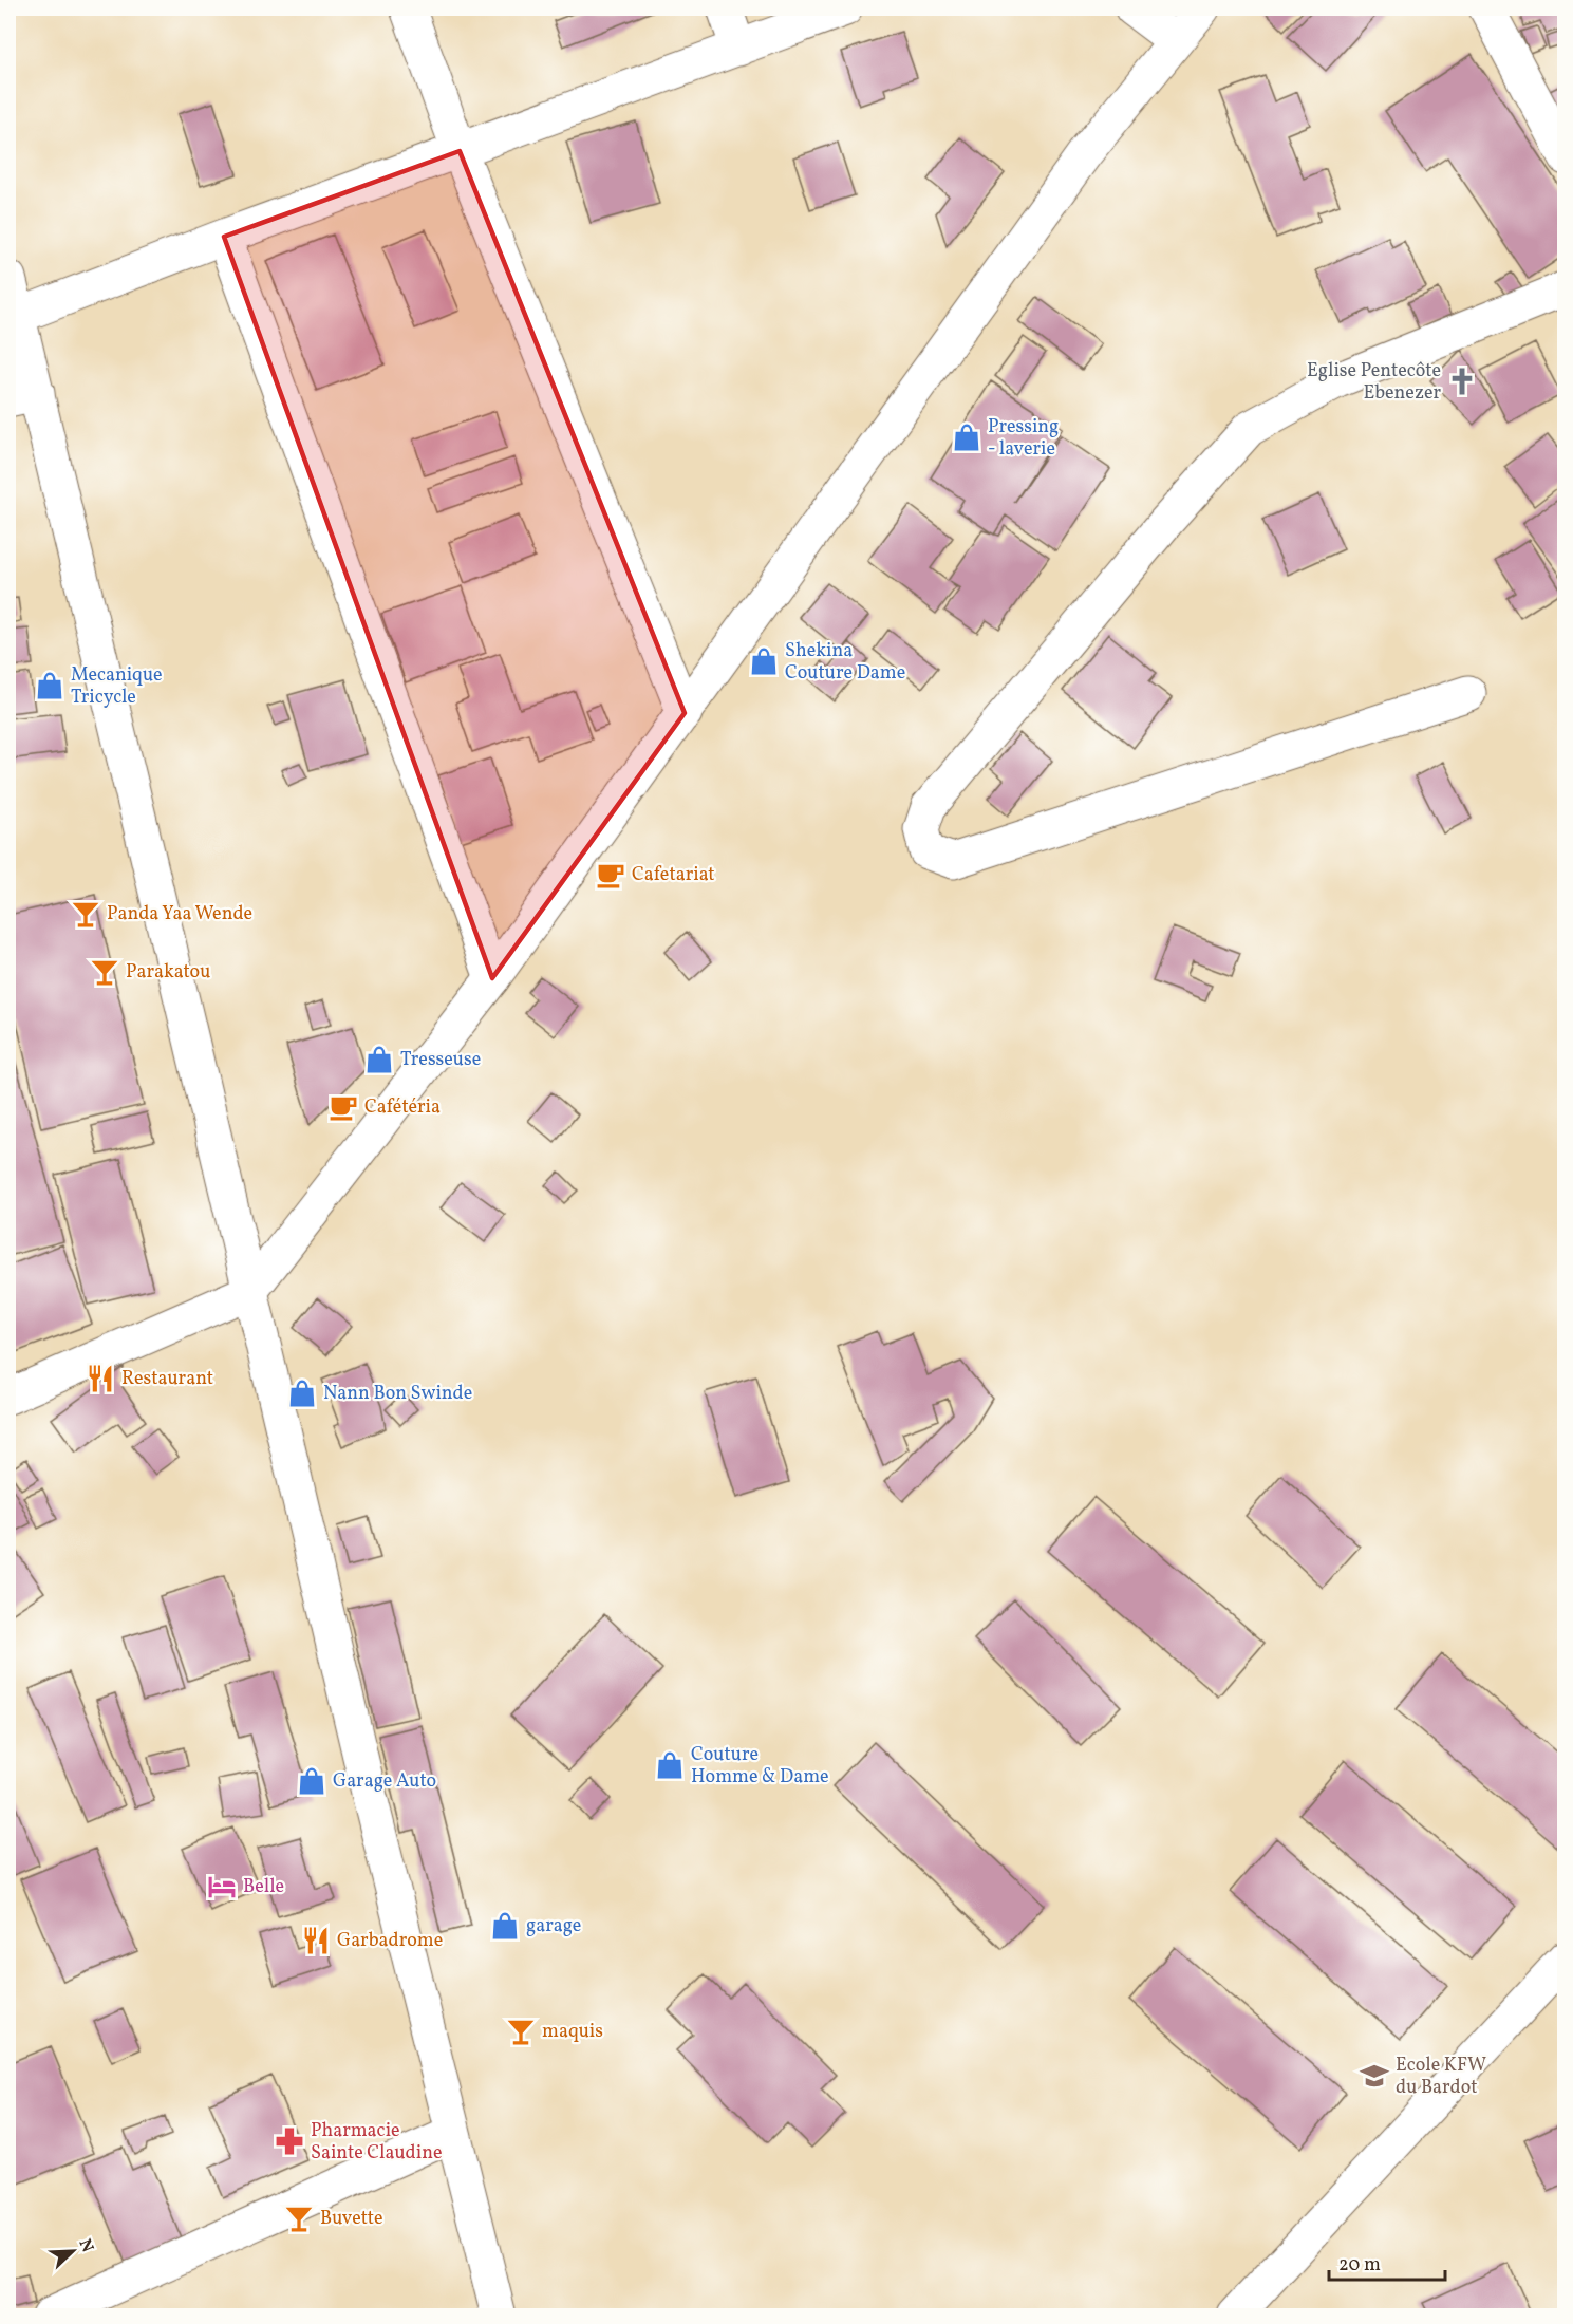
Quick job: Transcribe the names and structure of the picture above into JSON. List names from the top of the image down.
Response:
{
  "places": {
    "church": ["Eglise Pentecôte Ebenezer"],
    "shop": [
      "Pressing - laverie",
      "Shekina Couture Dame",
      "Mecanique Tricycle",
      "Tresseuse",
      "Nann Bon Swinde",
      "Couture Homme & Dame",
      "Garage Auto",
      "garage"
    ],
    "cafe": ["Cafetariat", "Cafétéria"],
    "bar": [
      "Panda Yaa Wende",
      "Parakatou",
      "maquis",
      "Buvette"
    ],
    "restaurant": ["Restaurant", "Garbadrome"],
    "hotel": ["Belle"],
    "school or university": ["Ecole KFW du Bardot"],
    "pharmacy": ["Pharmacie Sainte Claudine"]
  },
  "scale_bar": "20 m",
  "north": "top right"
}
